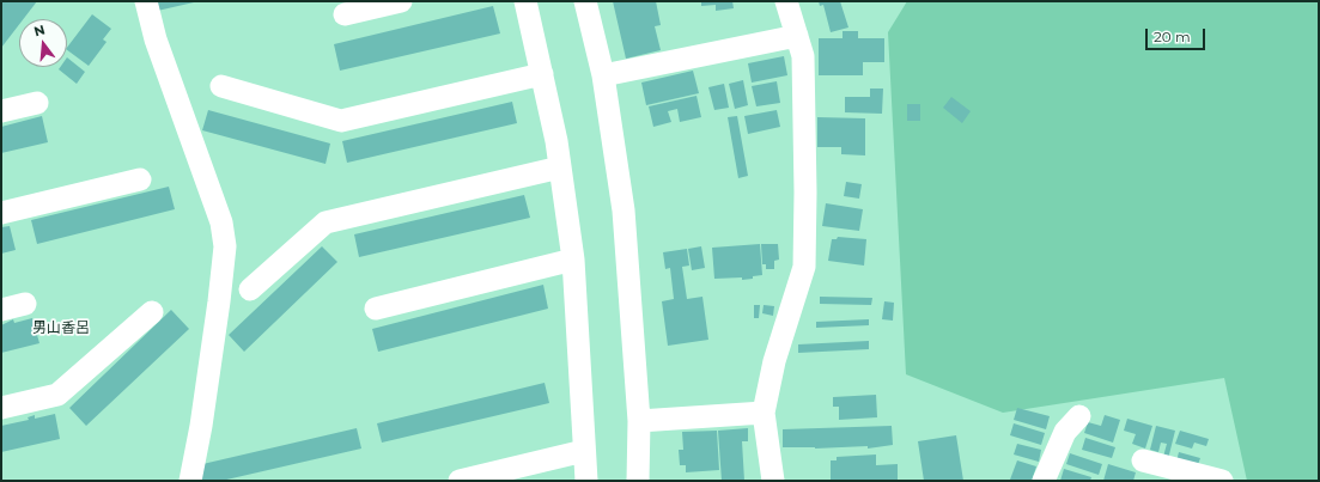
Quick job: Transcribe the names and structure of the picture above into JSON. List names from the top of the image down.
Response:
{
  "districts": ["男山香呂"],
  "scale_bar": "20 m",
  "north": "top"
}
